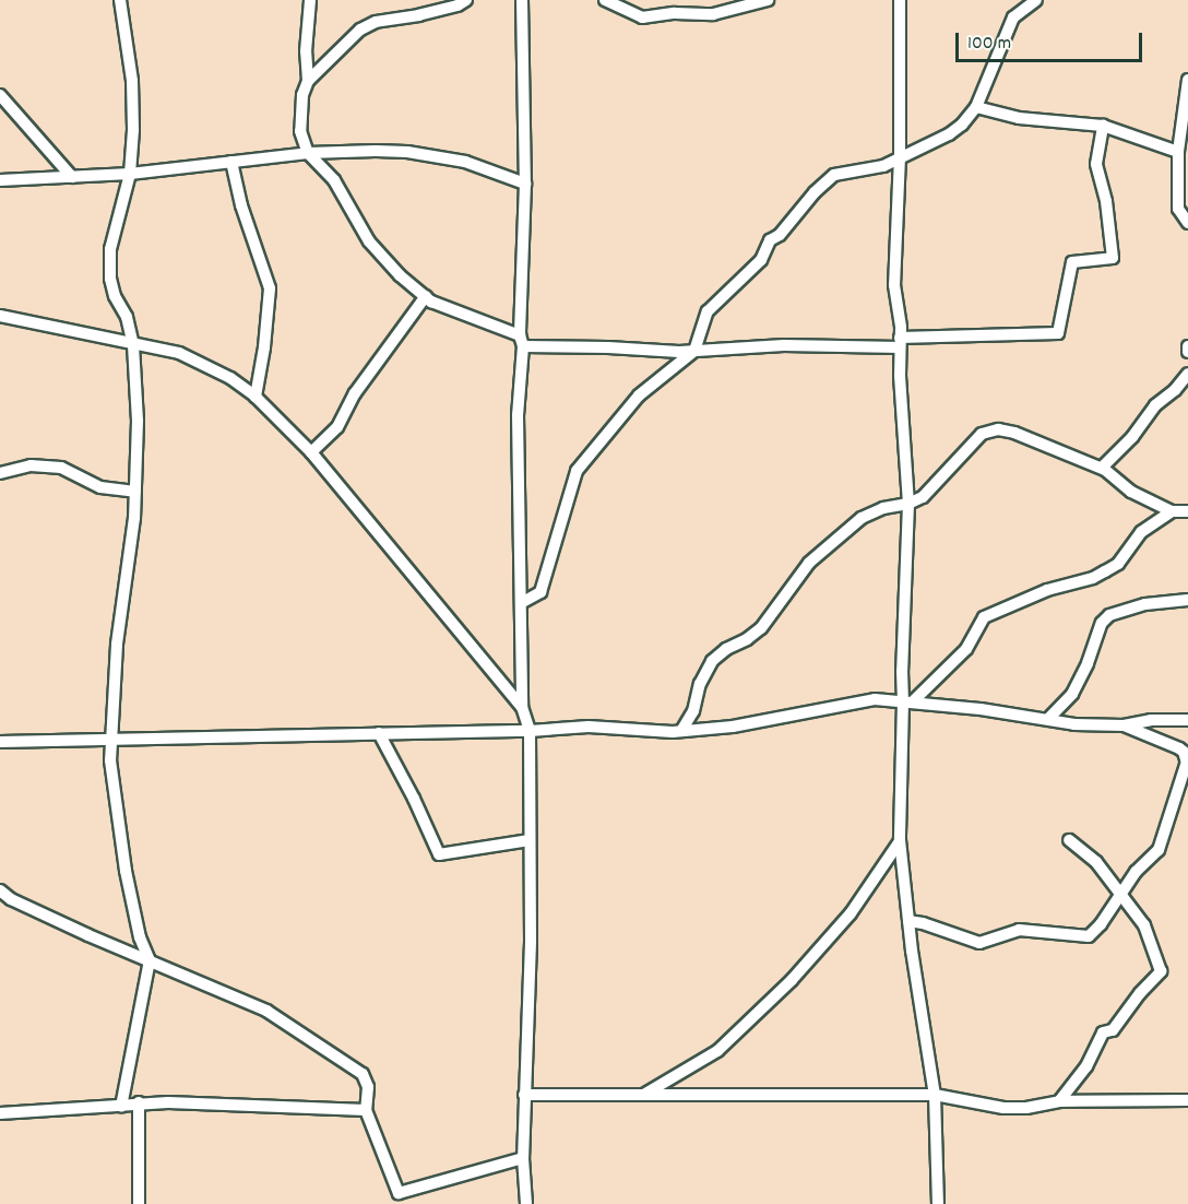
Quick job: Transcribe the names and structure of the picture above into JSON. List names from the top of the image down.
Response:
{
  "scale_bar": "100 m"
}
